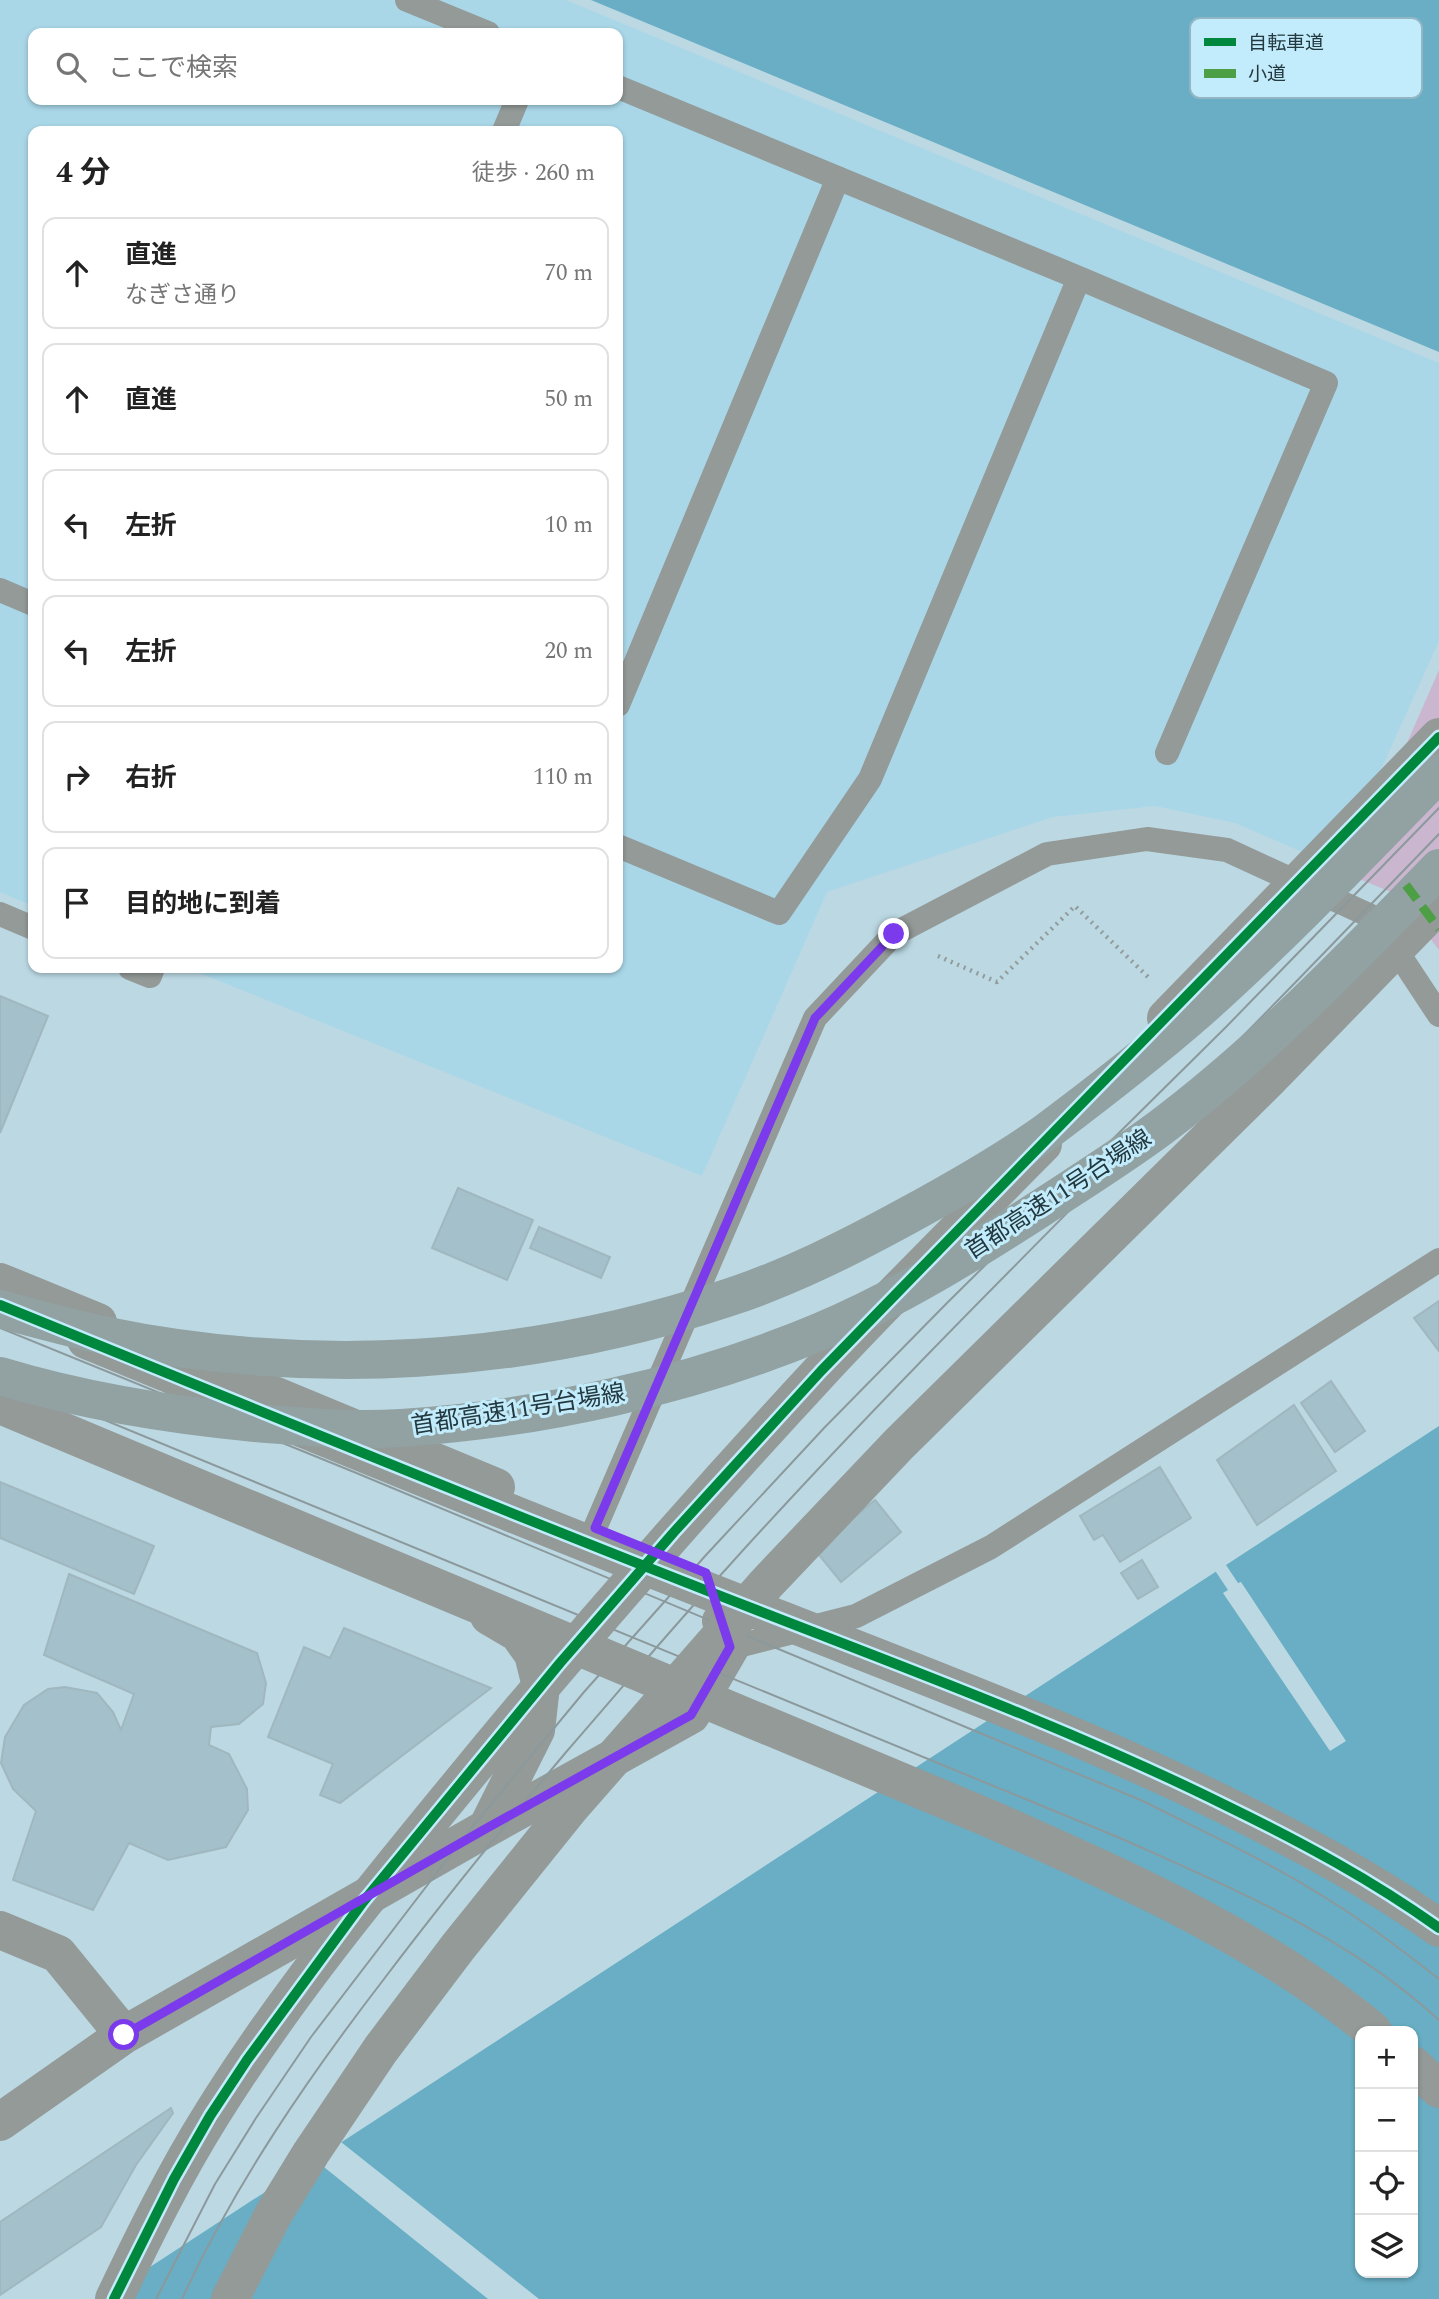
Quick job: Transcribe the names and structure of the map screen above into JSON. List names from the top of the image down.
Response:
{
  "streets": {
    "highway": ["首都高速11号台場線"]
  },
  "legend": ["自転車道", "小道"],
  "page": {
    "search": "ここで検索",
    "heading": ["4 分", "徒歩 · 260 m"],
    "list": [
      ["直進", "なぎさ通り", "70 m"],
      ["直進", "50 m"],
      ["左折", "10 m"],
      ["左折", "20 m"],
      ["右折", "110 m"],
      "目的地に到着"
    ],
    "map_buttons": ["+", "−"]
  }
}
